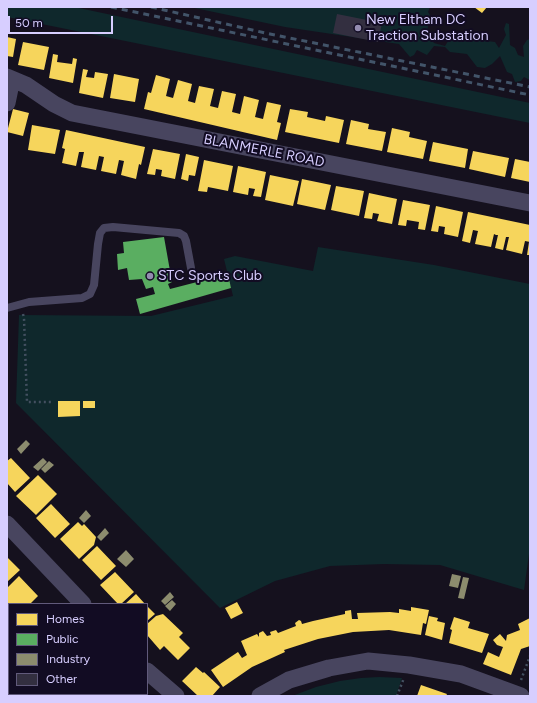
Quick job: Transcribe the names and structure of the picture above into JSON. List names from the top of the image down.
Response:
{
  "streets": {
    "street": ["BLANMERLE ROAD"]
  },
  "places": ["New Eltham DC Traction Substation", "STC Sports Club"],
  "legend": [
    "Homes",
    "Public",
    "Industry",
    "Other"
  ],
  "scale_bar": "50 m"
}
